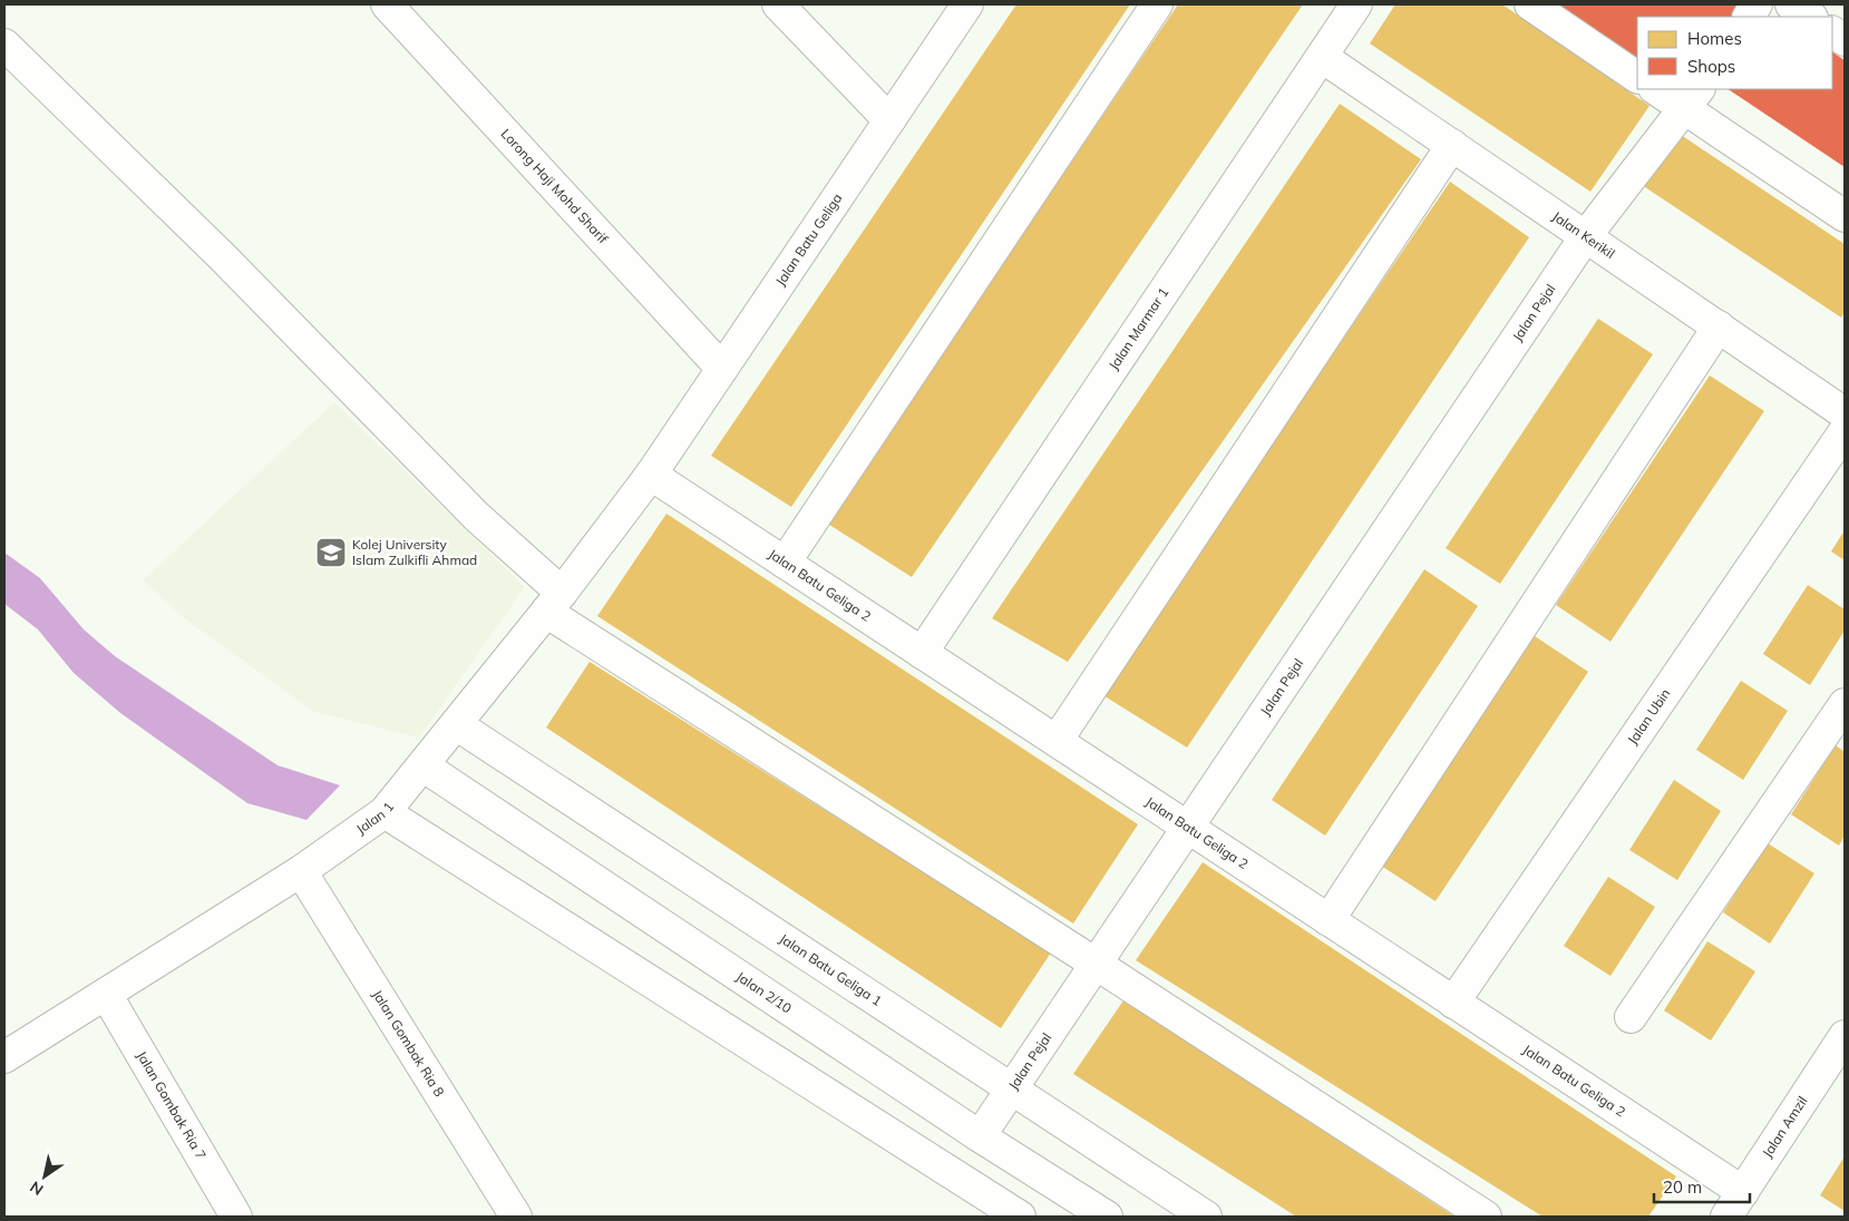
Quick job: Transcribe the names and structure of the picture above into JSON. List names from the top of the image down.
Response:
{
  "streets": {
    "street": [
      "Lorong Haji Mohd Sharif",
      "Jalan Kerikil",
      "Jalan Batu Geliga",
      "Jalan Pejal",
      "Jalan Marmar 1",
      "Jalan Batu Geliga 2",
      "Jalan Ubin",
      "Jalan 1",
      "Jalan Batu Geliga 1",
      "Jalan 2/10",
      "Jalan Gombak Ria 8",
      "Jalan Gombak Ria 7",
      "Jalan Amzil"
    ]
  },
  "crossings": [
    ["Lorong Haji Mohd Sharif", "Jalan Batu Geliga"],
    ["Jalan Kerikil", "Jalan Pejal"],
    ["Jalan Kerikil", "Jalan Marmar 1"],
    ["Jalan Batu Geliga", "Jalan Batu Geliga 2"],
    ["Jalan Batu Geliga", "Jalan 1"],
    ["Jalan Pejal", "Jalan Batu Geliga 2"],
    ["Jalan Pejal", "Jalan Batu Geliga 1"],
    ["Jalan Pejal", "Jalan 2/10"],
    ["Jalan Marmar 1", "Jalan Batu Geliga 2"],
    ["Jalan Batu Geliga 2", "Jalan Ubin"],
    ["Jalan Batu Geliga 2", "Jalan 1"],
    ["Jalan Batu Geliga 2", "Jalan Amzil"],
    ["Jalan 1", "Jalan Batu Geliga 1"],
    ["Jalan 1", "Jalan 2/10"],
    ["Jalan 1", "Jalan Gombak Ria 8"],
    ["Jalan 1", "Jalan Gombak Ria 7"]
  ],
  "places": {
    "school or university": ["Kolej University Islam Zulkifli Ahmad"]
  },
  "legend": ["Homes", "Shops"],
  "scale_bar": "20 m",
  "north": "bottom left"
}
